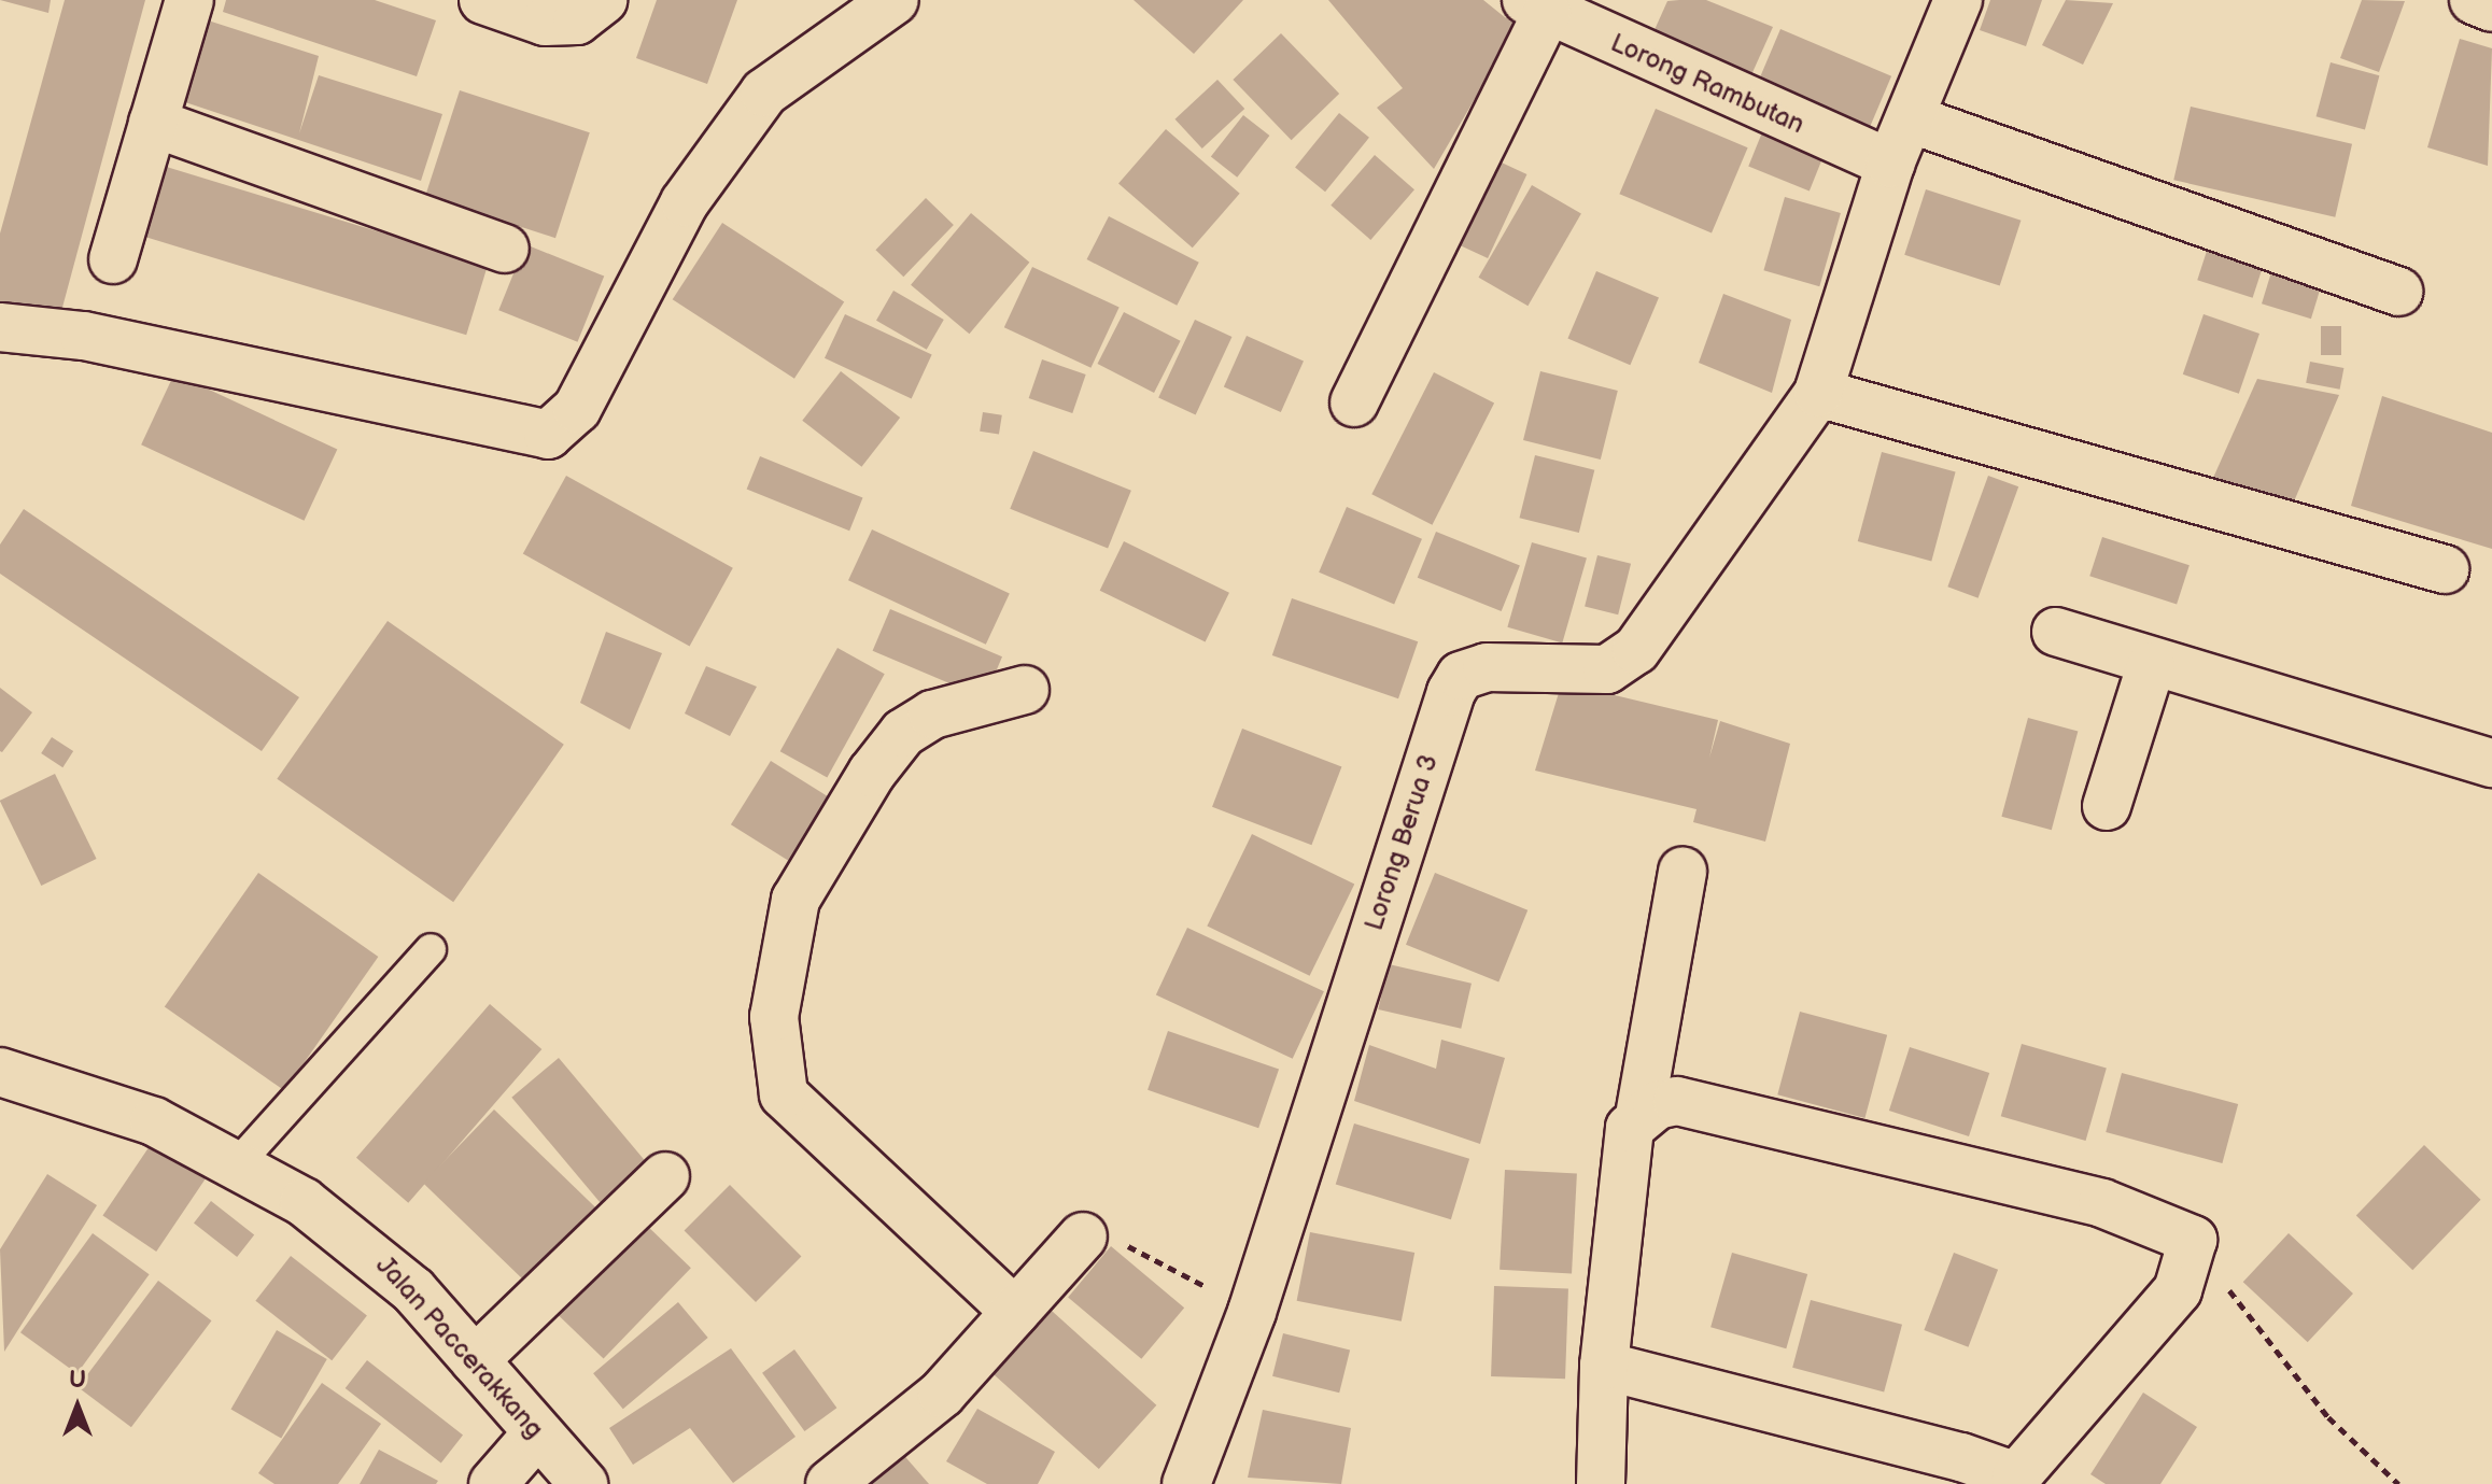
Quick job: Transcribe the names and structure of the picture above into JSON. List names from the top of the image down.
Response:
{
  "streets": {
    "street": ["Lorong Rambutan", "Lorong Berua 3", "Jalan Paccerakkang"]
  },
  "north": "top"
}
